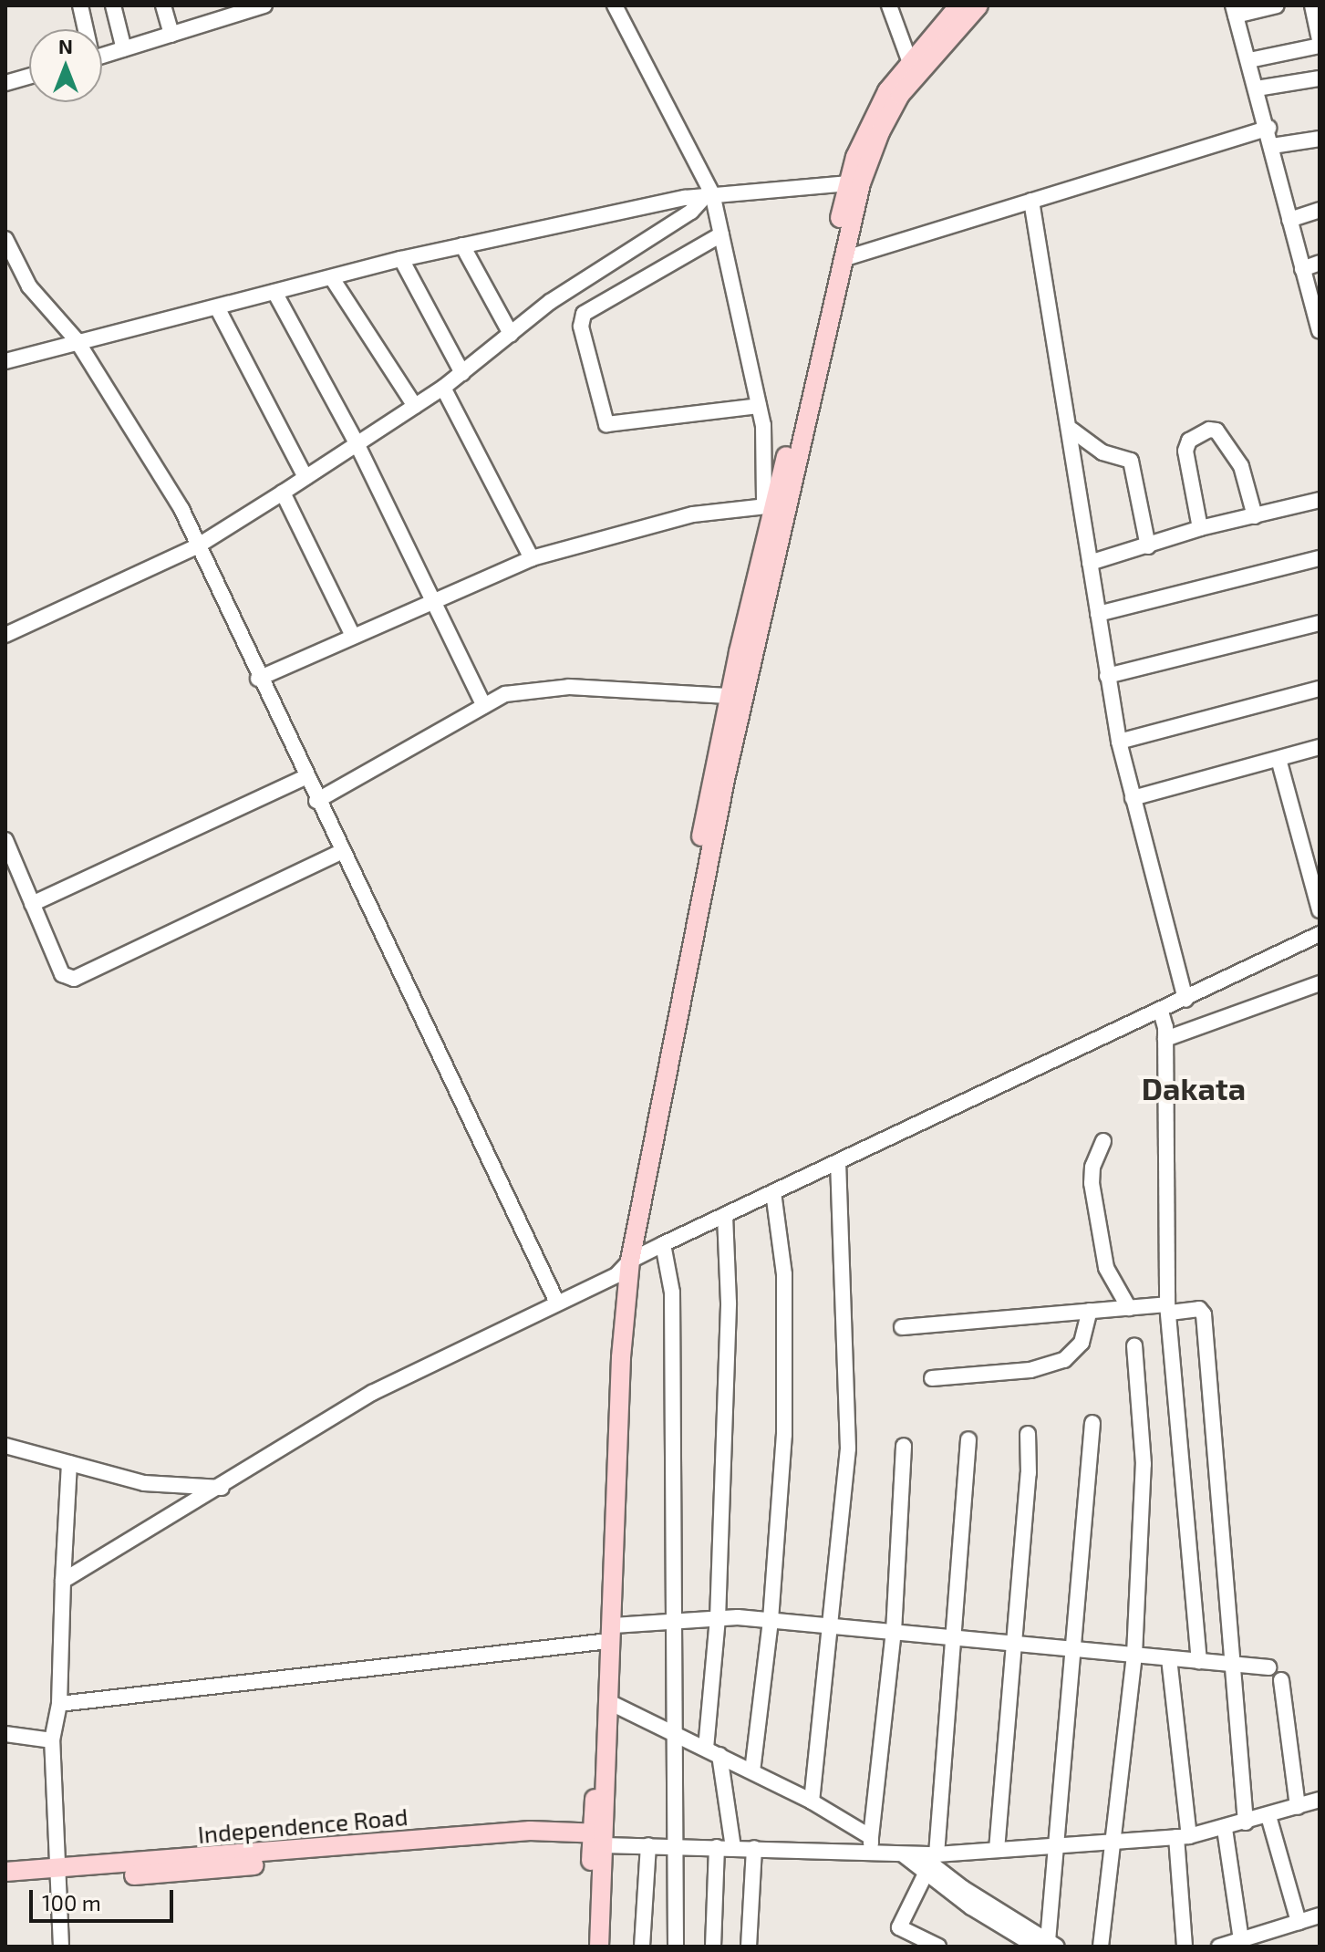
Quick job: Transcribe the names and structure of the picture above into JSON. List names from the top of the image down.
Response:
{
  "streets": {
    "main road": ["Independence Road"]
  },
  "districts": ["Dakata"],
  "scale_bar": "100 m",
  "north": "top"
}
